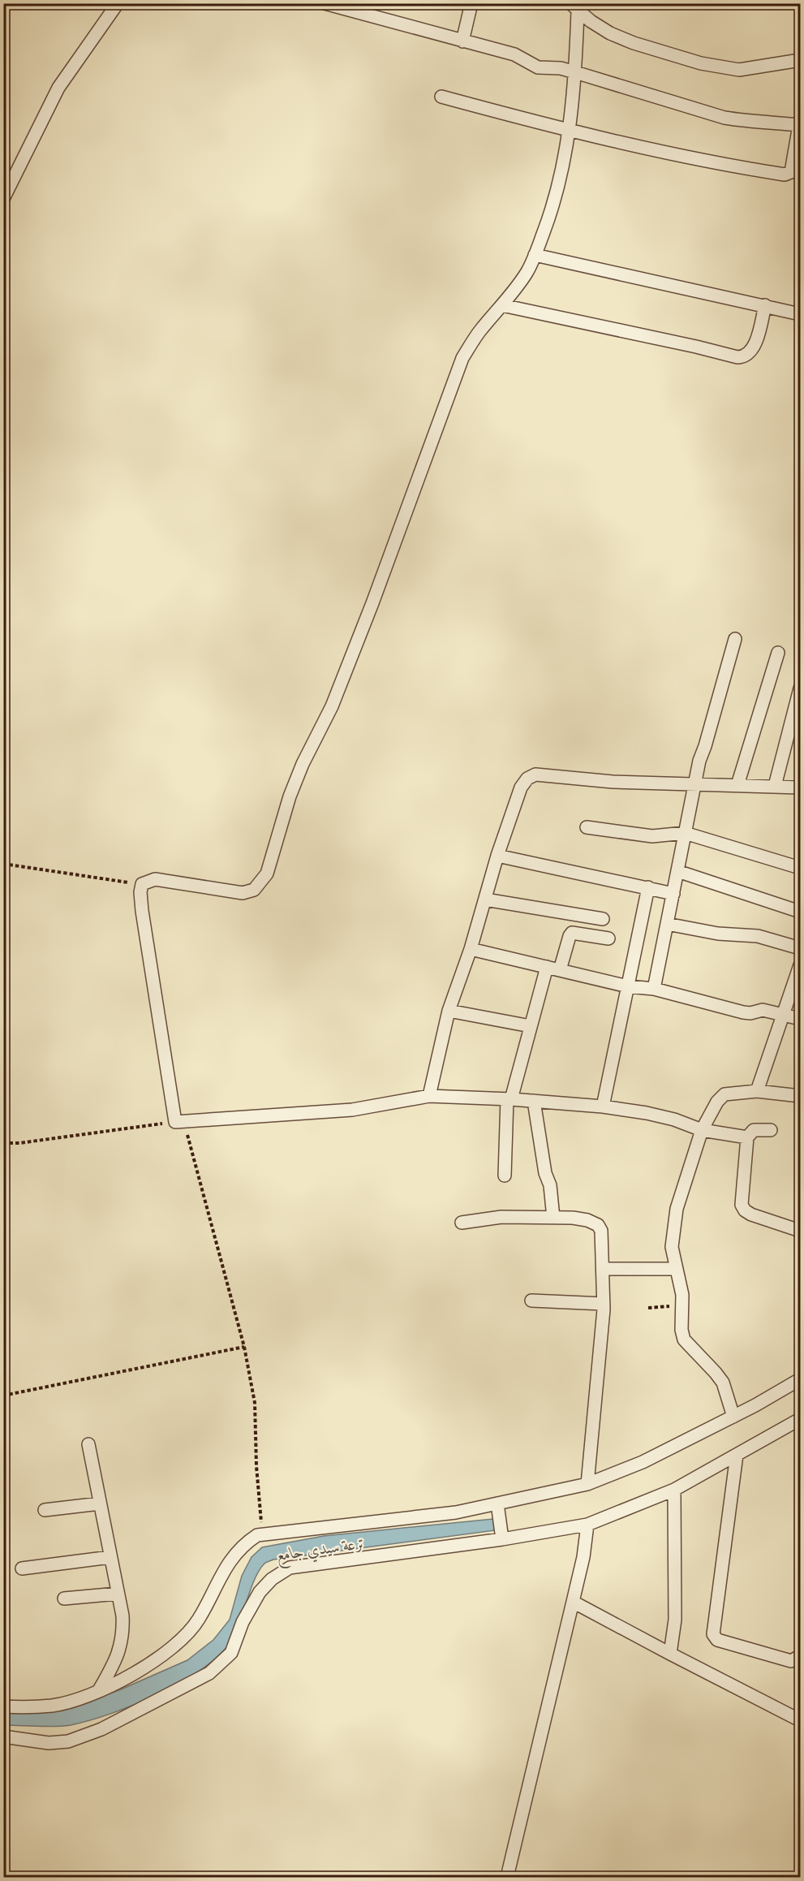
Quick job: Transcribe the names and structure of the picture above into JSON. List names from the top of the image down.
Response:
{
  "water": ["ترعة سيدي جامع"]
}
